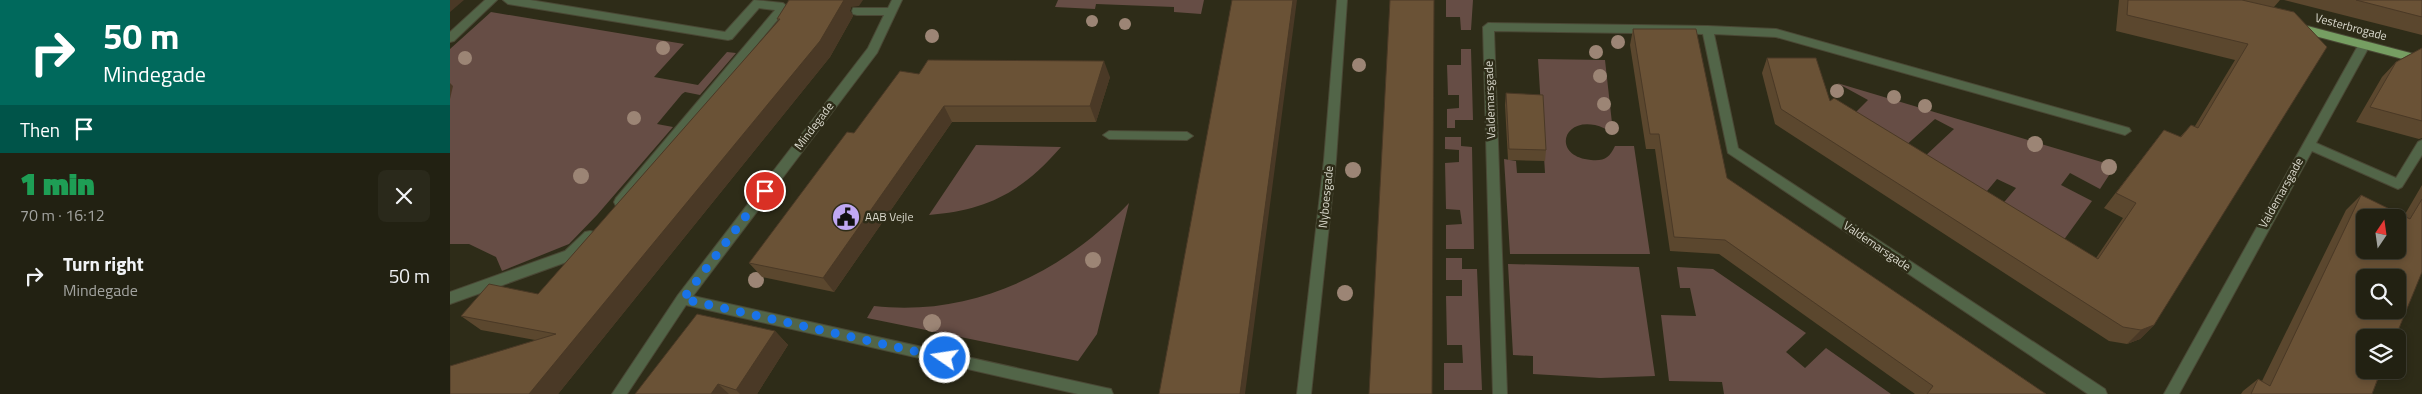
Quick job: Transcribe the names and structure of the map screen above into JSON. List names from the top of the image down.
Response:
{
  "streets": {
    "main road": ["Vesterbrogade"],
    "street": ["Valdemarsgade", "Mindegade", "Nyboesgade"]
  },
  "crossings": [
    ["Vesterbrogade", "Valdemarsgade"]
  ],
  "places": {
    "public building": ["AAB Vejle"]
  },
  "north": "top",
  "page": {
    "turn": ["50 m", "Mindegade"],
    "then": "Then",
    "heading": ["1 min", "70 m · 16:12"],
    "list": [
      {
        "name": "Turn right",
        "note": "Mindegade",
        "value": "50 m"
      }
    ]
  }
}
